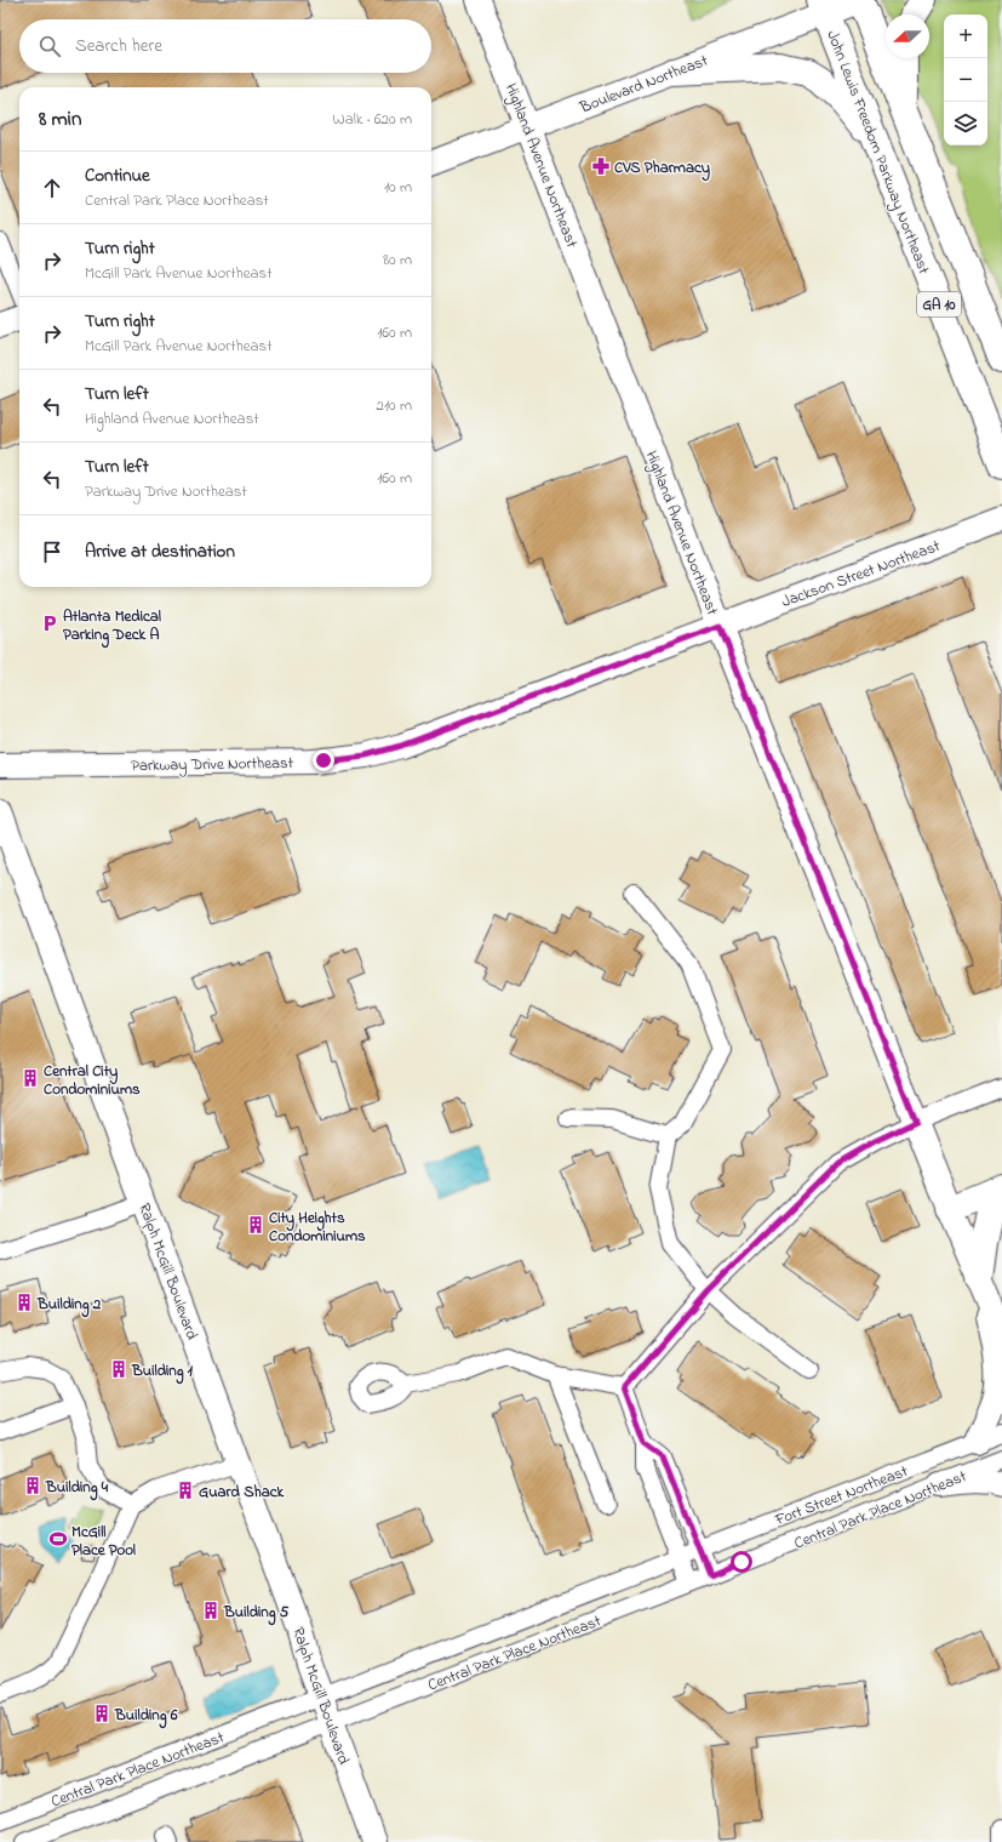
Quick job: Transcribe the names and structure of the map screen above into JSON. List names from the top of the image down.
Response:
{
  "streets": {
    "highway": ["John Lewis Freedom Parkway Northeast", "GA 10"],
    "main road": [
      "Boulevard Northeast",
      "Highland Avenue Northeast",
      "Jackson Street Northeast",
      "Parkway Drive Northeast",
      "Ralph McGill Boulevard"
    ],
    "street": ["Fort Street Northeast", "Central Park Place Northeast"]
  },
  "crossings": [
    ["Boulevard Northeast", "John Lewis Freedom Parkway Northeast"],
    ["Boulevard Northeast", "Highland Avenue Northeast"],
    ["Boulevard Northeast", "GA 10"],
    ["Highland Avenue Northeast", "Jackson Street Northeast"],
    ["Highland Avenue Northeast", "Parkway Drive Northeast"],
    ["Jackson Street Northeast", "Parkway Drive Northeast"],
    ["Ralph McGill Boulevard", "Central Park Place Northeast"],
    ["Fort Street Northeast", "Central Park Place Northeast"]
  ],
  "places": {
    "pharmacy": ["CVS Pharmacy"],
    "parking": ["Atlanta Medical Parking Deck A"],
    "building": [
      "Central City Condominiums",
      "City Heights Condominiums",
      "Building 2",
      "Building 1",
      "Building 4",
      "Guard Shack",
      "Building 5",
      "Building 6"
    ],
    "sports": ["McGill Place Pool"]
  },
  "north": "left",
  "page": {
    "map_buttons": ["+", "−"],
    "search": "Search here",
    "heading": ["8 min", "Walk · 620 m"],
    "list": [
      ["Continue", "Central Park Place Northeast", "10 m"],
      ["Turn right", "McGill Park Avenue Northeast", "80 m"],
      ["Turn right", "McGill Park Avenue Northeast", "160 m"],
      ["Turn left", "Highland Avenue Northeast", "210 m"],
      ["Turn left", "Parkway Drive Northeast", "160 m"],
      "Arrive at destination"
    ]
  }
}
